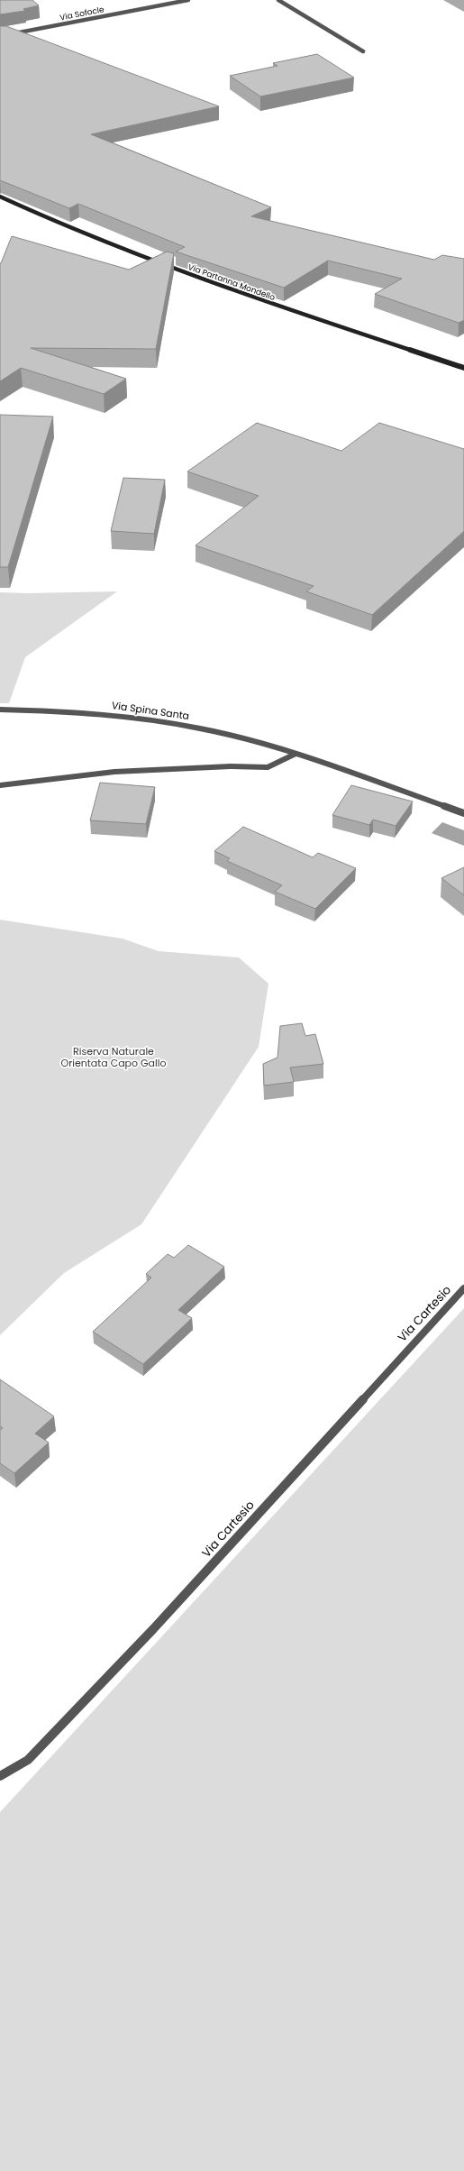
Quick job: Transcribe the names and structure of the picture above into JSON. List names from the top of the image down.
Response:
{
  "streets": {
    "main road": ["Via Partanna Mondello"],
    "street": ["Via Sofocle", "Via Spina Santa", "Via Cartesio"]
  },
  "parks": ["Riserva Naturale Orientata Capo Gallo"]
}
